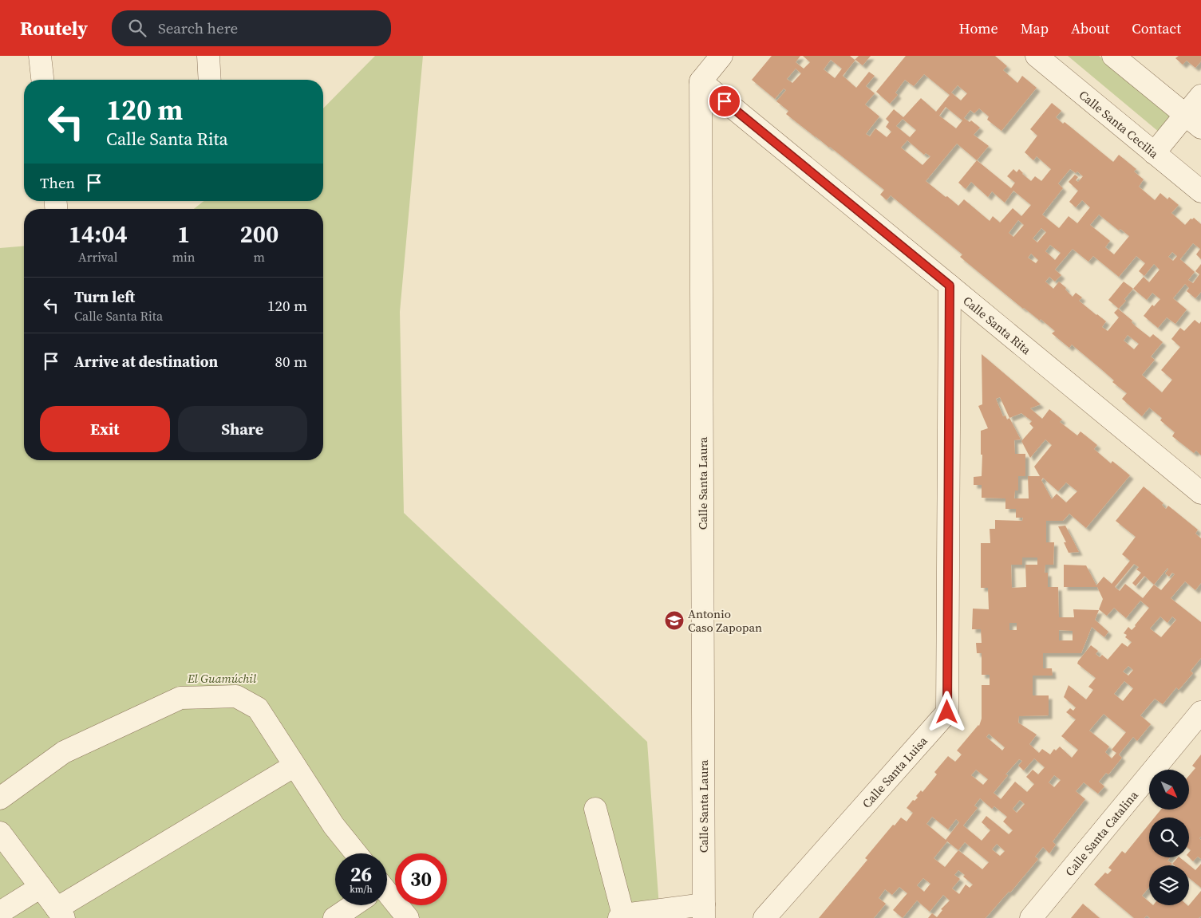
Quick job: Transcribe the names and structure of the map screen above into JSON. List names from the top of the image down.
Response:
{
  "streets": {
    "street": [
      "Calle Santa Cecilia",
      "Calle Santa Rita",
      "Calle Santa Laura",
      "Calle Santa Luisa",
      "Calle Santa Catalina"
    ]
  },
  "crossings": [
    ["Calle Santa Rita", "Calle Santa Laura"],
    ["Calle Santa Rita", "Calle Santa Luisa"]
  ],
  "parks": ["El Guamúchil"],
  "places": {
    "school or university": ["Antonio Caso Zapopan"]
  },
  "north": "bottom right",
  "page": {
    "header": "Routely",
    "search": "Search here",
    "nav": [
      "Home",
      "Map",
      "About",
      "Contact"
    ],
    "turn": ["120 m", "Calle Santa Rita"],
    "then": "Then",
    "eta": [
      "14:04",
      "Arrival",
      "1",
      "min",
      "200",
      "m"
    ],
    "list": [
      {
        "name": "Turn left",
        "note": "Calle Santa Rita",
        "value": "120 m"
      },
      {
        "name": "Arrive at destination",
        "value": "80 m"
      }
    ],
    "buttons": ["Exit", "Share"],
    "speed": "26 km/h",
    "limit": "30"
  }
}
